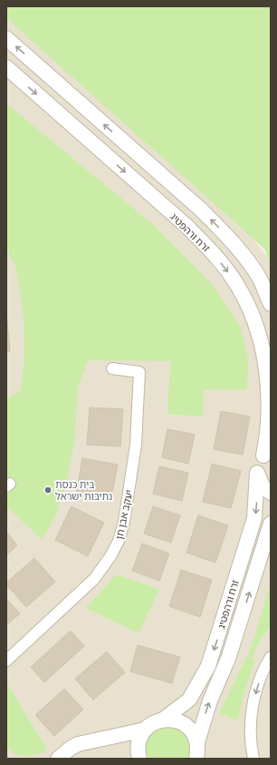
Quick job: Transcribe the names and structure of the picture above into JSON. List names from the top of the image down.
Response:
{
  "streets": {
    "street": ["זרח ורהפטיג", "יעקב אבן חן"]
  },
  "places": ["בית כנסת נתיבות ישראל"]
}
